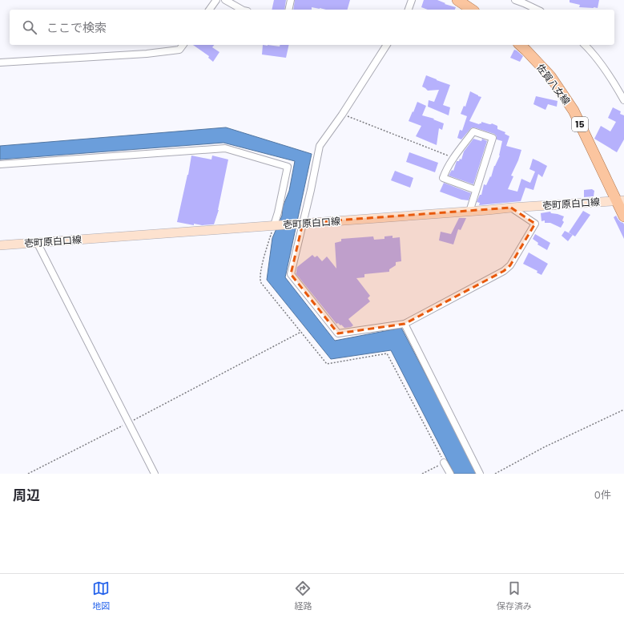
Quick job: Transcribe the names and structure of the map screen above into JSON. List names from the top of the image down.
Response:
{
  "streets": {
    "main road": ["佐賀八女線", "15", "壱町原白口線"]
  },
  "crossings": [
    ["佐賀八女線", "壱町原白口線"]
  ],
  "page": {
    "search": "ここで検索",
    "heading": ["周辺", "0件"],
    "nav": ["地図", "経路", "保存済み"]
  }
}
